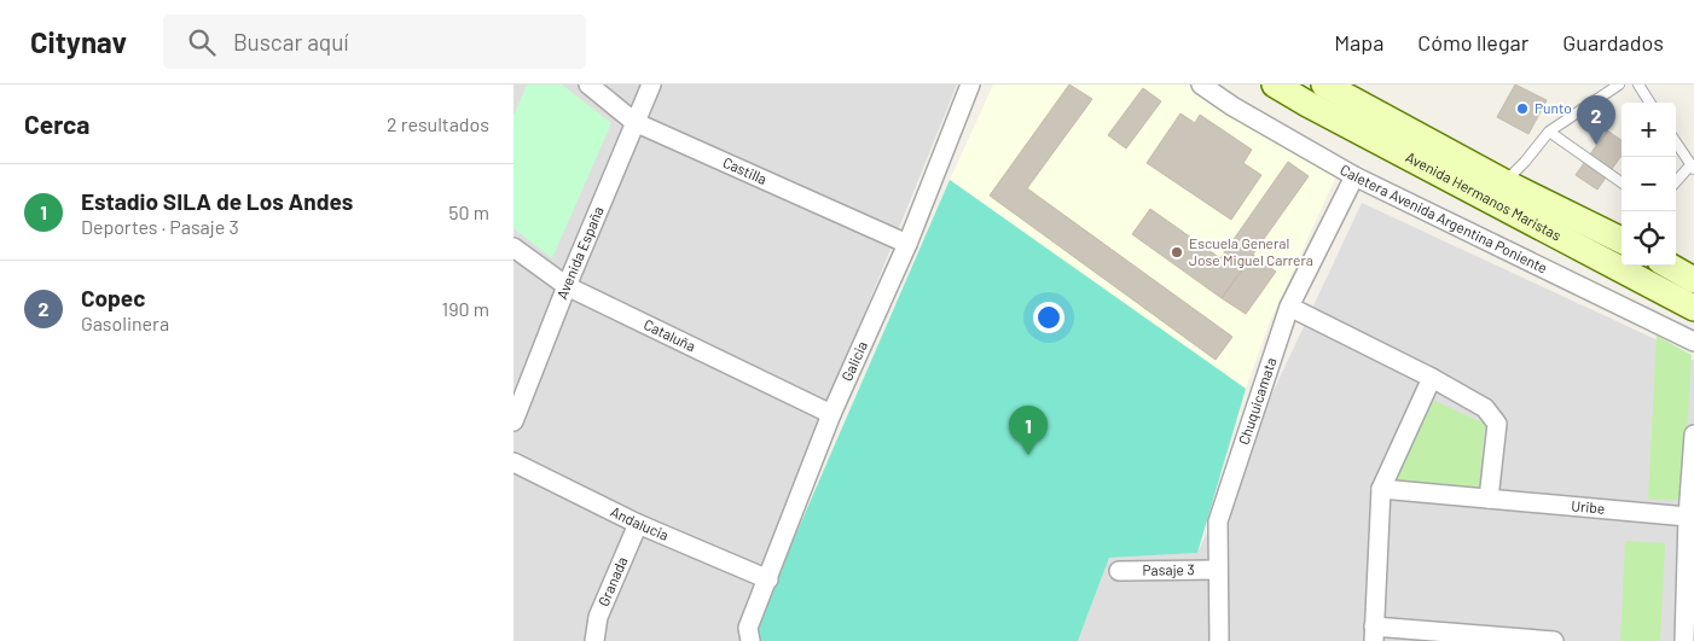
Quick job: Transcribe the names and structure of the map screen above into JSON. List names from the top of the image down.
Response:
{
  "streets": {
    "main road": ["Avenida Hermanos Maristas"],
    "street": [
      "Castilla",
      "Caletera Avenida Argentina Poniente",
      "Avenida España",
      "Cataluña",
      "Galicia",
      "Chuquicamata",
      "Uribe",
      "Andalucia",
      "Pasaje 3",
      "Granada"
    ]
  },
  "crossings": [
    ["Castilla", "Avenida España"],
    ["Castilla", "Galicia"],
    ["Caletera Avenida Argentina Poniente", "Chuquicamata"],
    ["Avenida España", "Cataluña"],
    ["Cataluña", "Galicia"],
    ["Galicia", "Andalucia"],
    ["Chuquicamata", "Pasaje 3"],
    ["Andalucia", "Granada"]
  ],
  "places": ["Punto", "Escuela General Jose Miguel Carrera"],
  "page": {
    "header": "Citynav",
    "search": "Buscar aquí",
    "nav": ["Mapa", "Cómo llegar", "Guardados"],
    "heading": ["Cerca", "2 resultados"],
    "pins": ["2", "1"],
    "map_buttons": ["+", "−"],
    "list": [
      {
        "mark": "1",
        "name": "Estadio SILA de Los Andes",
        "note": "Deportes · Pasaje 3",
        "value": "50 m"
      },
      {
        "mark": "2",
        "name": "Copec",
        "note": "Gasolinera",
        "value": "190 m"
      }
    ]
  }
}
